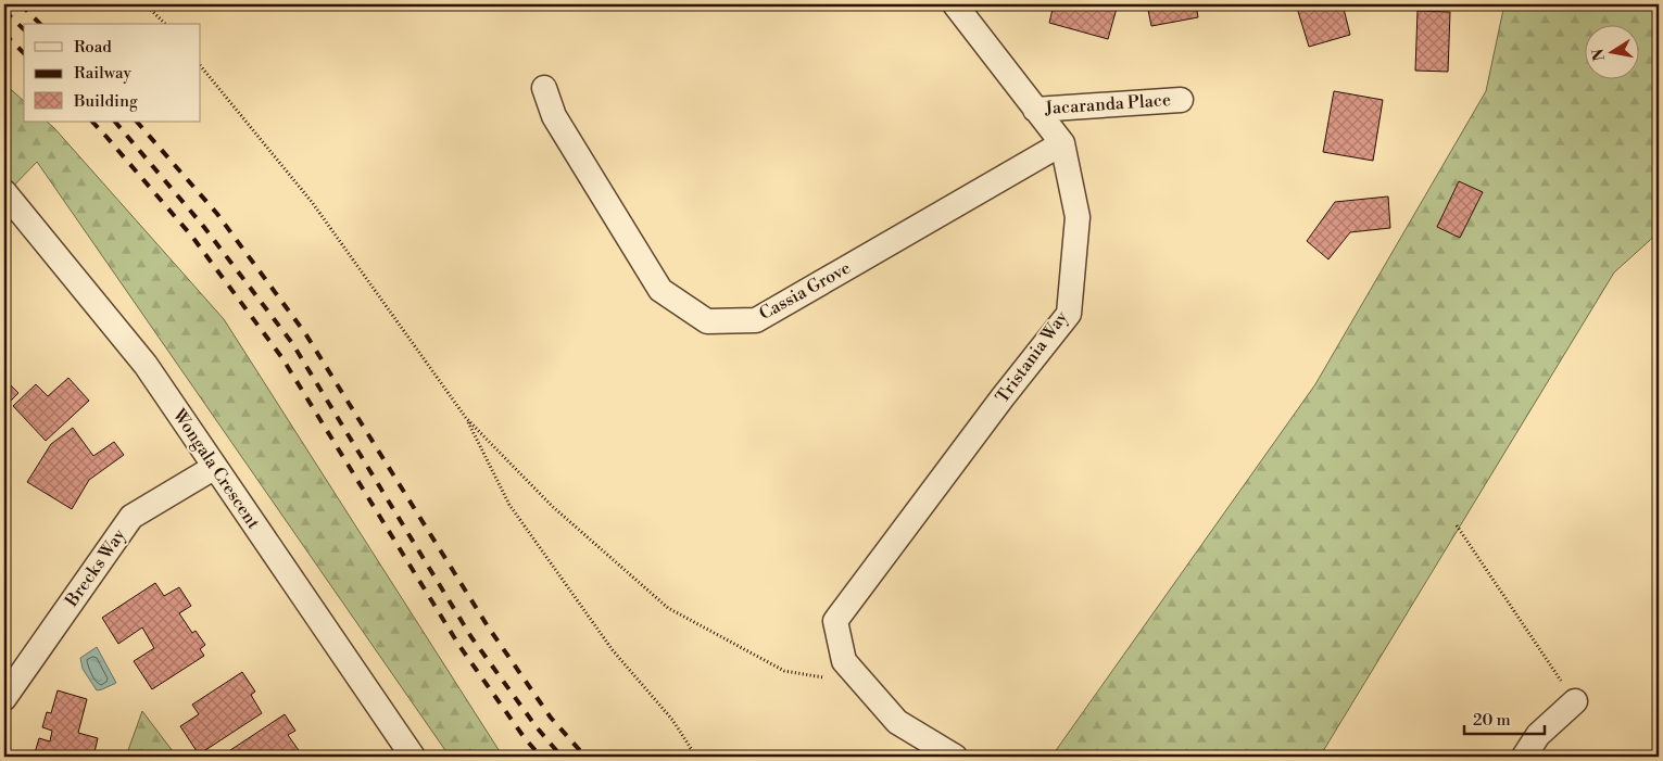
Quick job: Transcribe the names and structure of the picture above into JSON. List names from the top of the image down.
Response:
{
  "streets": {
    "street": [
      "Jacaranda Place",
      "Cassia Grove",
      "Tristania Way",
      "Wongala Crescent",
      "Brecks Way"
    ]
  },
  "crossings": [
    ["Jacaranda Place", "Tristania Way"],
    ["Cassia Grove", "Tristania Way"],
    ["Wongala Crescent", "Brecks Way"]
  ],
  "legend": ["Road", "Railway", "Building"],
  "scale_bar": "20 m",
  "north": "left"
}
